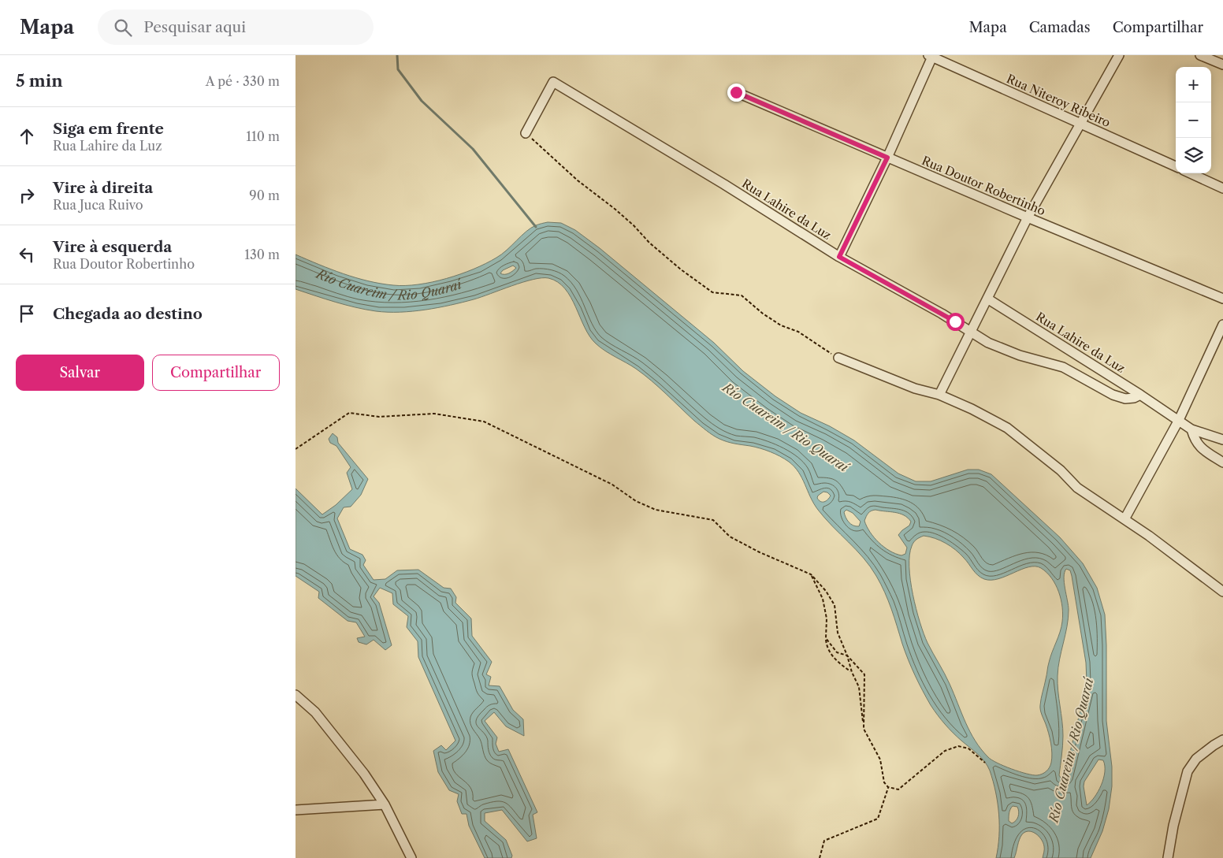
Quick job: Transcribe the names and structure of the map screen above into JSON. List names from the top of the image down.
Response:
{
  "streets": {
    "street": ["Rua Niteroy Ribeiro", "Rua Doutor Robertinho", "Rua Lahire da Luz"]
  },
  "water": ["Río Cuareim / Rio Quaraí"],
  "page": {
    "header": "Mapa",
    "search": "Pesquisar aqui",
    "nav": ["Mapa", "Camadas", "Compartilhar"],
    "heading": ["5 min", "A pé · 330 m"],
    "map_buttons": ["+", "−"],
    "list": [
      ["Siga em frente", "Rua Lahire da Luz", "110 m"],
      ["Vire à direita", "Rua Juca Ruivo", "90 m"],
      ["Vire à esquerda", "Rua Doutor Robertinho", "130 m"],
      "Chegada ao destino"
    ],
    "buttons": ["Salvar", "Compartilhar"]
  }
}
